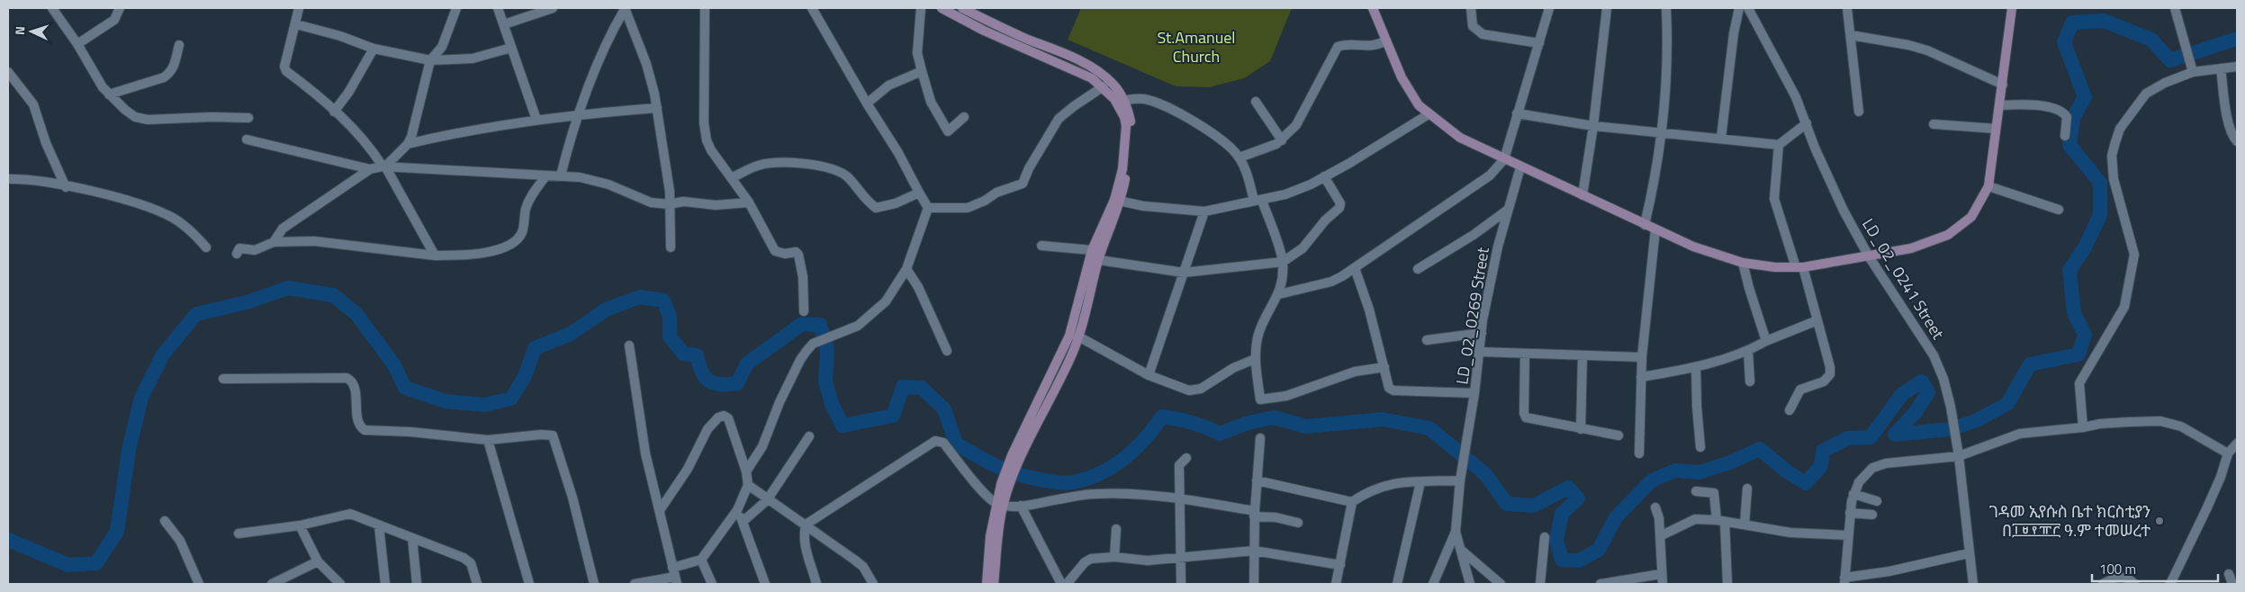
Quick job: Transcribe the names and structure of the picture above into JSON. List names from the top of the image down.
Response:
{
  "streets": {
    "street": ["LD_02_0241 Street", "LD_02_0269 Street"]
  },
  "parks": ["St.Amanuel Church"],
  "places": ["ገዳመ ኢየሱስ ቤተ ክርስቲያን በ፲፱፻፹፫ ዓ.ም ተመሠረተ"],
  "scale_bar": "100 m",
  "north": "left"
}
